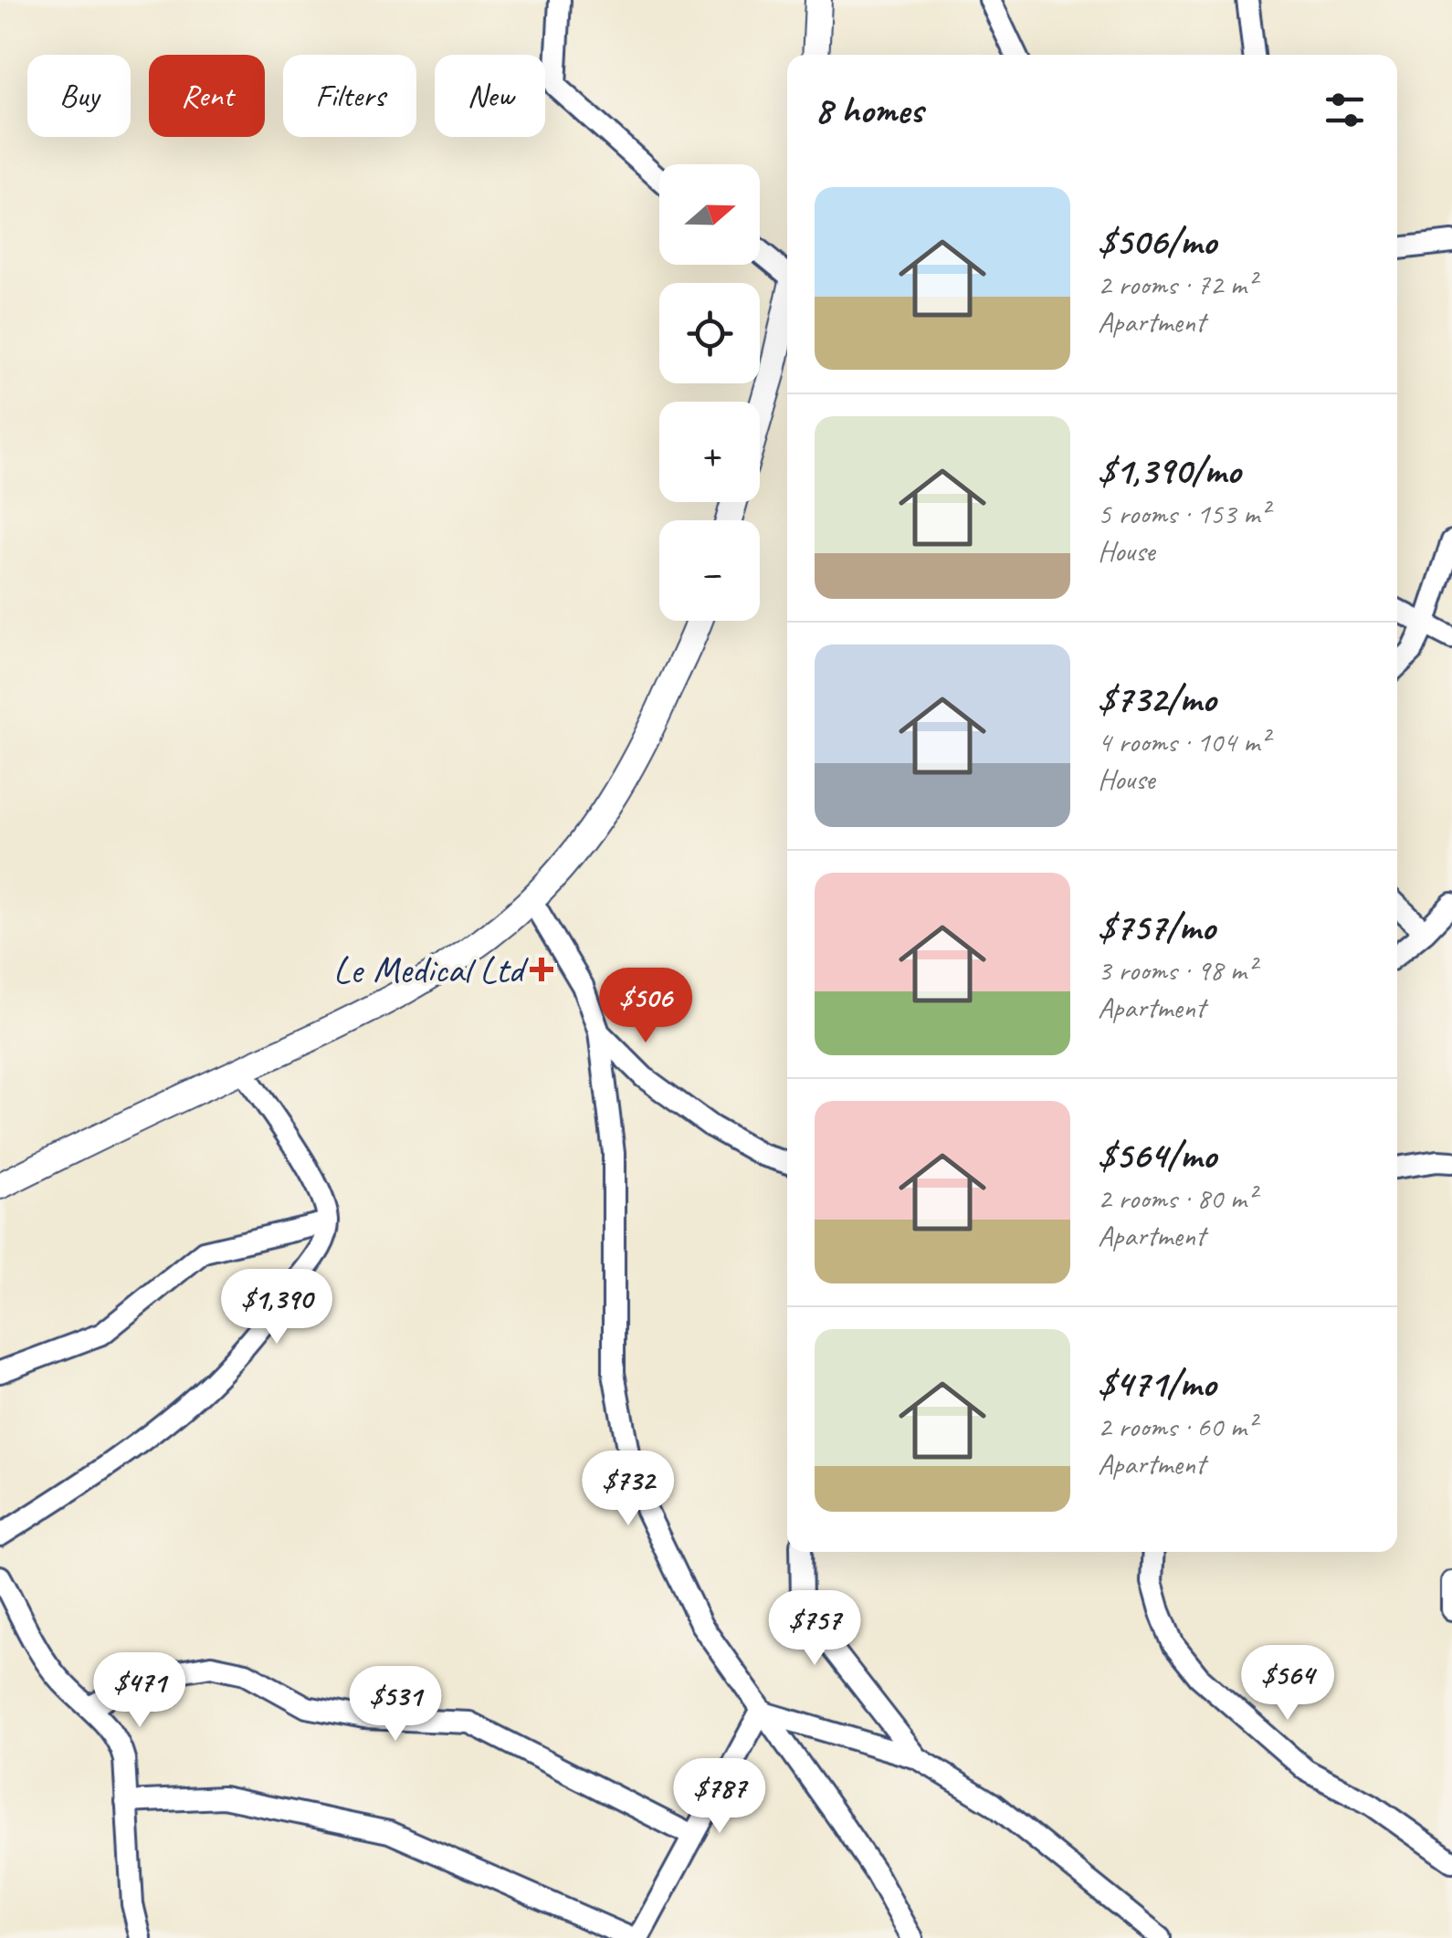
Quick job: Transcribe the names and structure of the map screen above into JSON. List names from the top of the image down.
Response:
{
  "places": {
    "health": ["Le Medical Ltd"]
  },
  "north": "right",
  "page": {
    "chip": [
      "Buy",
      "Rent",
      "Filters",
      "New"
    ],
    "heading": "8 homes",
    "map_buttons": ["+", "−"],
    "list": [
      {
        "name": "$506/mo",
        "note": "2 rooms · 72 m² · Apartment"
      },
      {
        "name": "$1,390/mo",
        "note": "5 rooms · 153 m² · House"
      },
      {
        "name": "$732/mo",
        "note": "4 rooms · 104 m² · House"
      },
      {
        "name": "$757/mo",
        "note": "3 rooms · 98 m² · Apartment"
      },
      {
        "name": "$564/mo",
        "note": "2 rooms · 80 m² · Apartment"
      },
      {
        "name": "$471/mo",
        "note": "2 rooms · 60 m² · Apartment"
      }
    ],
    "price": [
      "$506",
      "$1,390",
      "$732",
      "$757",
      "$564",
      "$471",
      "$531",
      "$787"
    ]
  }
}
